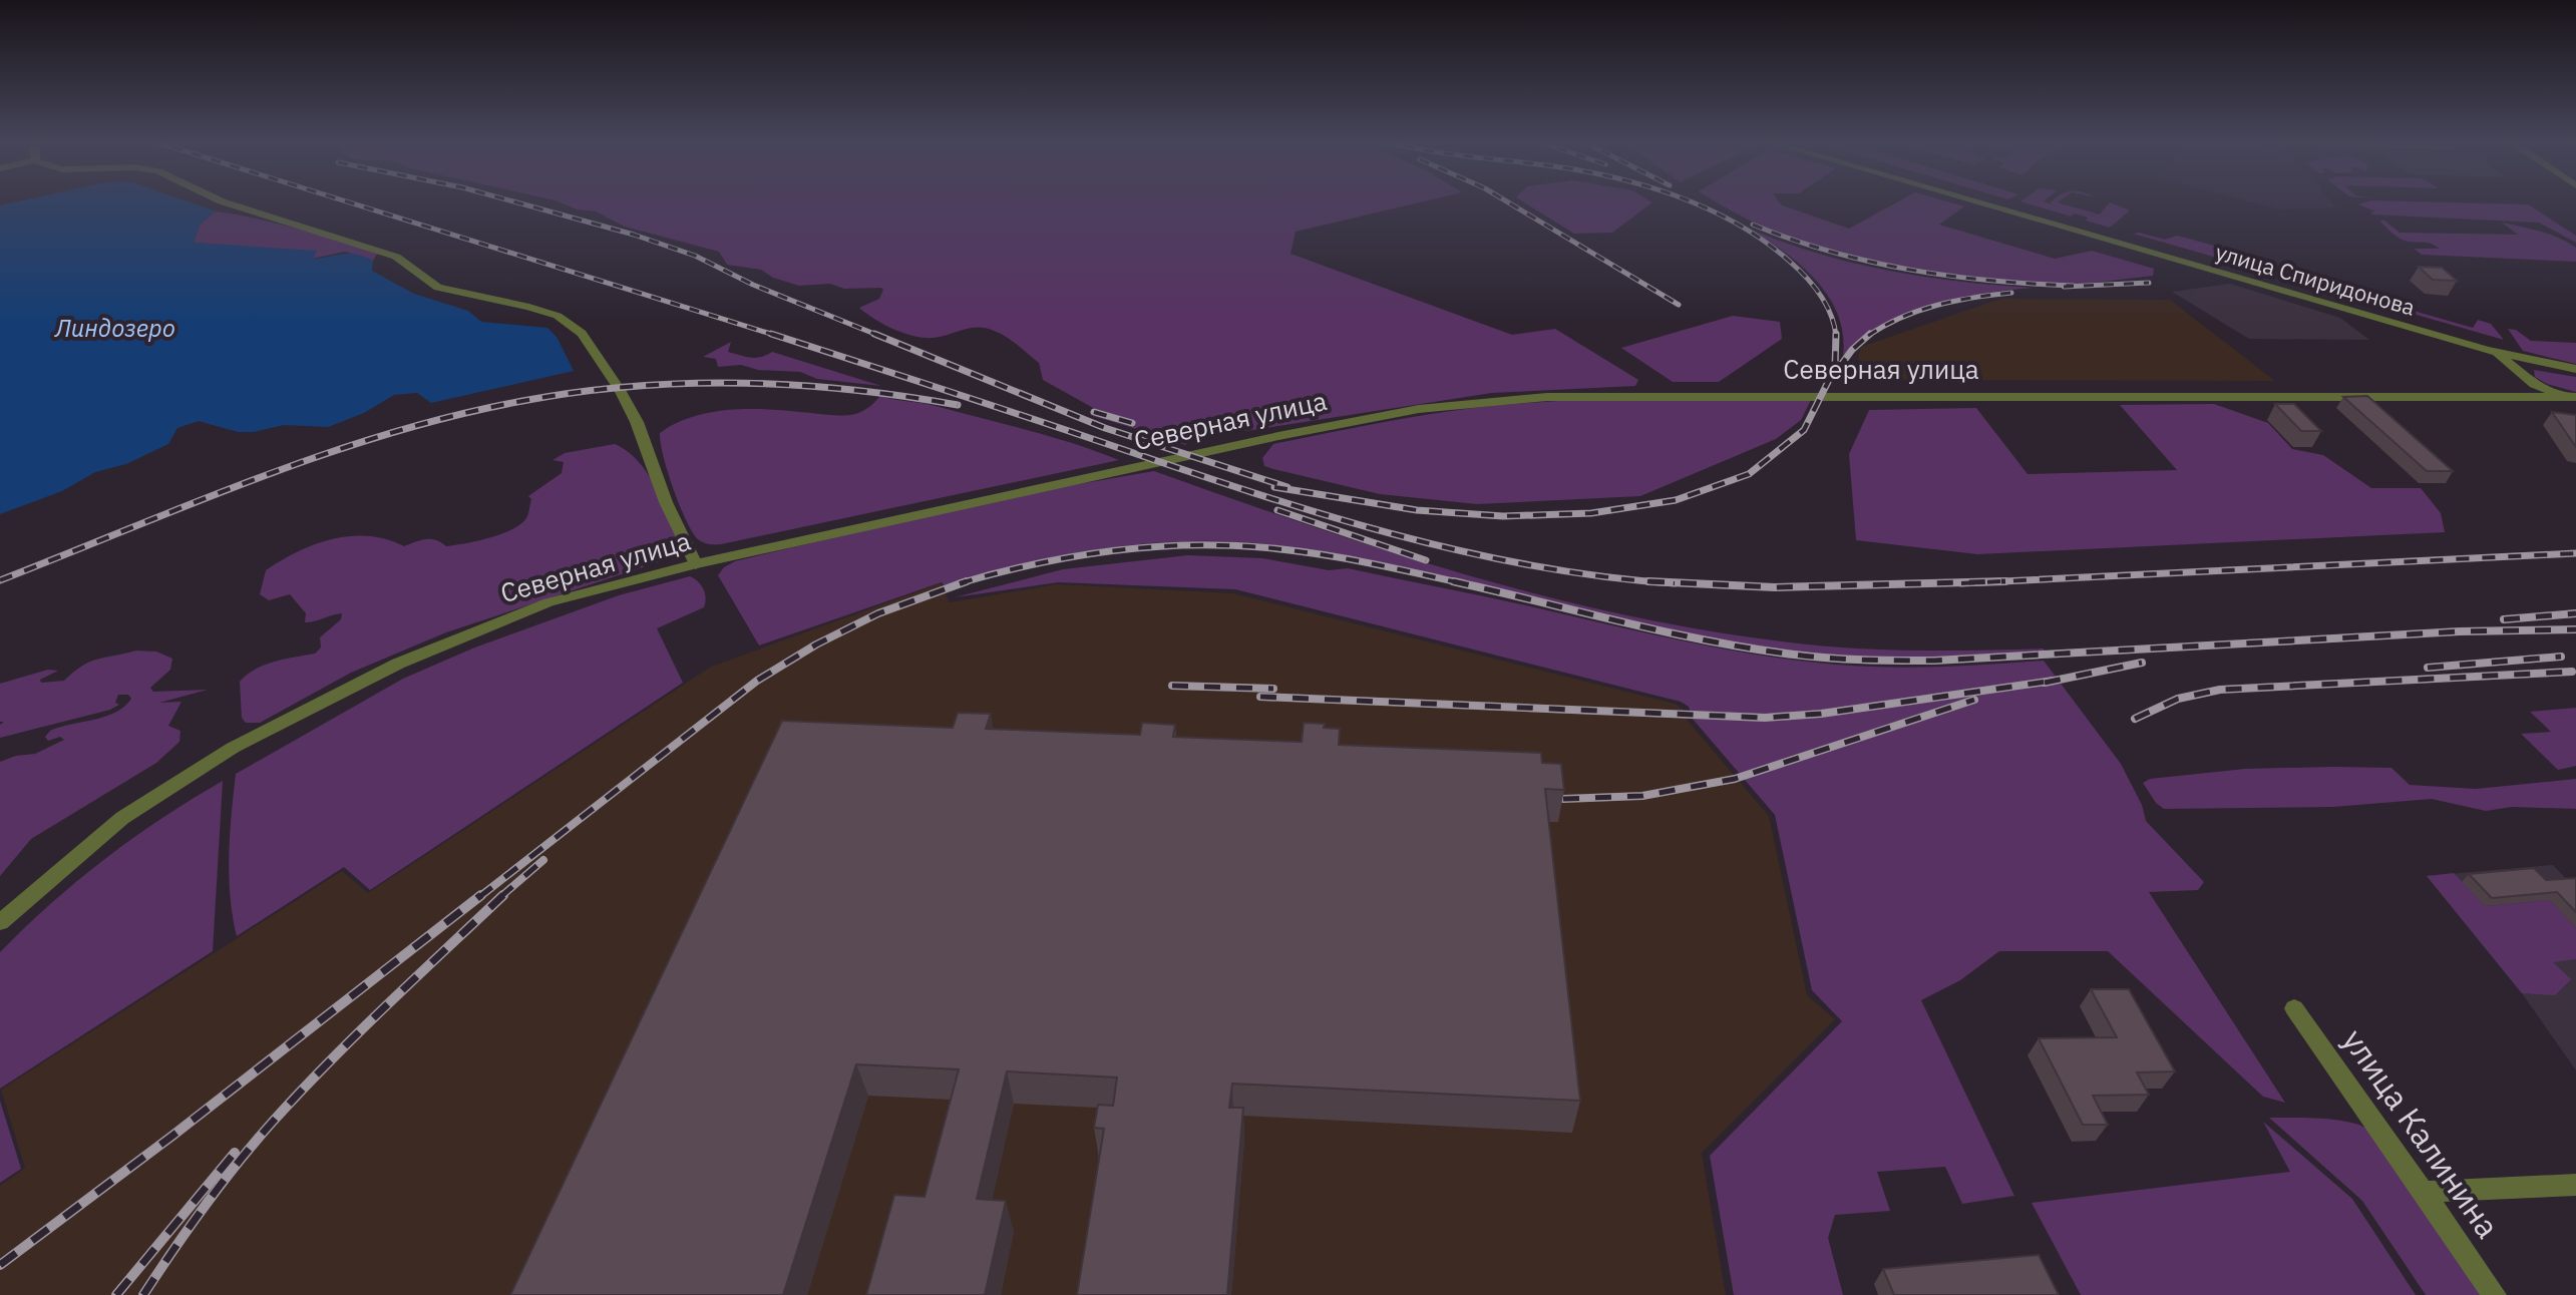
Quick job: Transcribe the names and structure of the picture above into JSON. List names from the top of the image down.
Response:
{
  "streets": {
    "street": ["улица Спиридонова", "Северная улица", "улица Калинина"]
  },
  "water": ["Линдозеро"]
}
